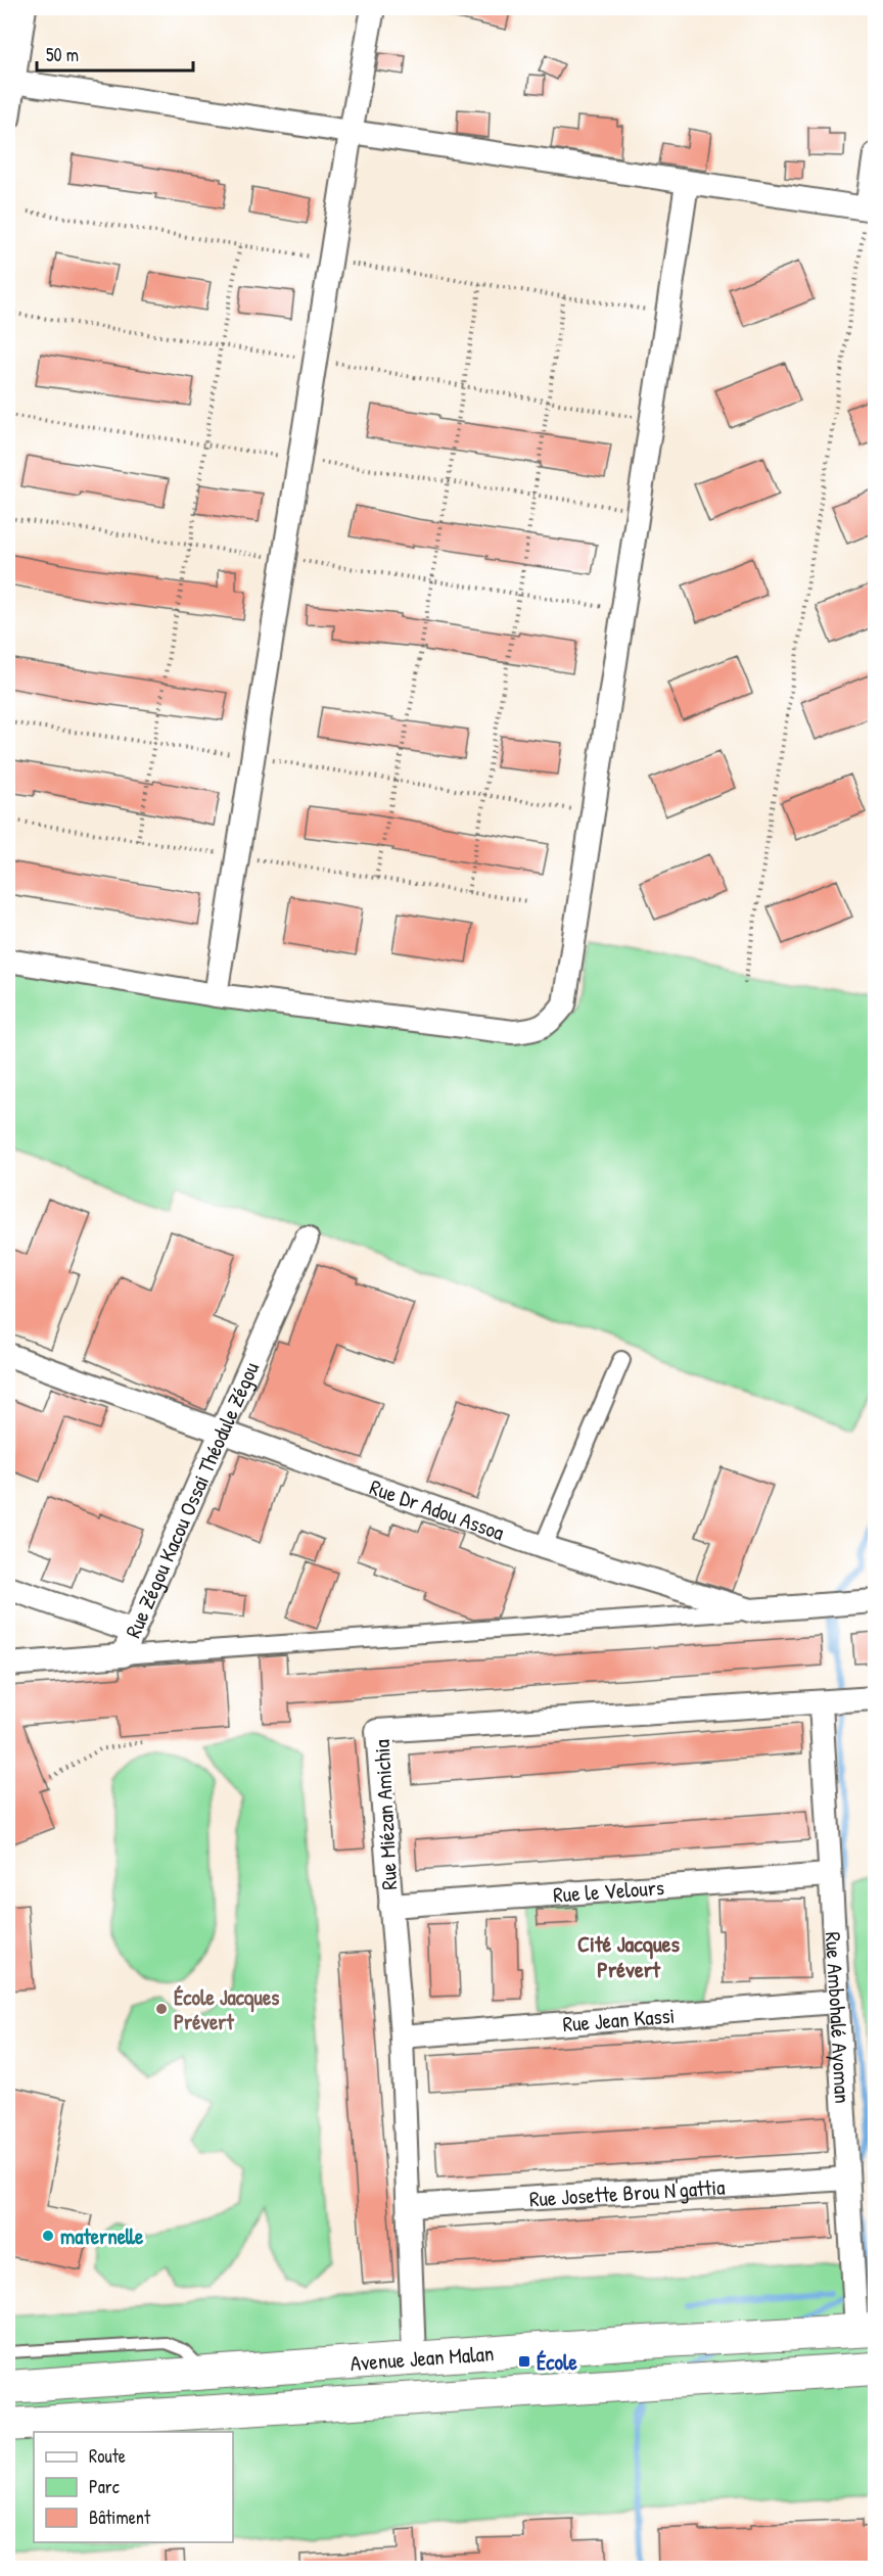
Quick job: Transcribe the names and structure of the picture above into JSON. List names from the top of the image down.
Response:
{
  "streets": {
    "main road": ["Avenue Jean Malan"],
    "street": [
      "Rue Zégou Kacou Ossai Théodule Zégou",
      "Rue Dr Adou Assoa",
      "Rue Miézan Amichia",
      "Rue le Velours",
      "Rue Ambohalé Ayoman",
      "Rue Jean Kassi",
      "Rue Josette Brou N'gattia"
    ]
  },
  "crossings": [
    ["Rue Zégou Kacou Ossai Théodule Zégou", "Rue Dr Adou Assoa"],
    ["Rue Miézan Amichia", "Rue le Velours"],
    ["Rue Miézan Amichia", "Rue Ambohalé Ayoman"],
    ["Rue Miézan Amichia", "Rue Jean Kassi"],
    ["Rue Miézan Amichia", "Rue Josette Brou N'gattia"],
    ["Rue Miézan Amichia", "Avenue Jean Malan"],
    ["Rue le Velours", "Rue Ambohalé Ayoman"],
    ["Rue Ambohalé Ayoman", "Rue Jean Kassi"],
    ["Rue Ambohalé Ayoman", "Rue Josette Brou N'gattia"],
    ["Rue Ambohalé Ayoman", "Avenue Jean Malan"]
  ],
  "districts": ["Cité Jacques Prévert"],
  "places": {
    "other": ["École Jacques Prévert", "maternelle"],
    "transit": ["École"]
  },
  "legend": ["Route", "Parc", "Bâtiment"],
  "scale_bar": "50 m"
}
